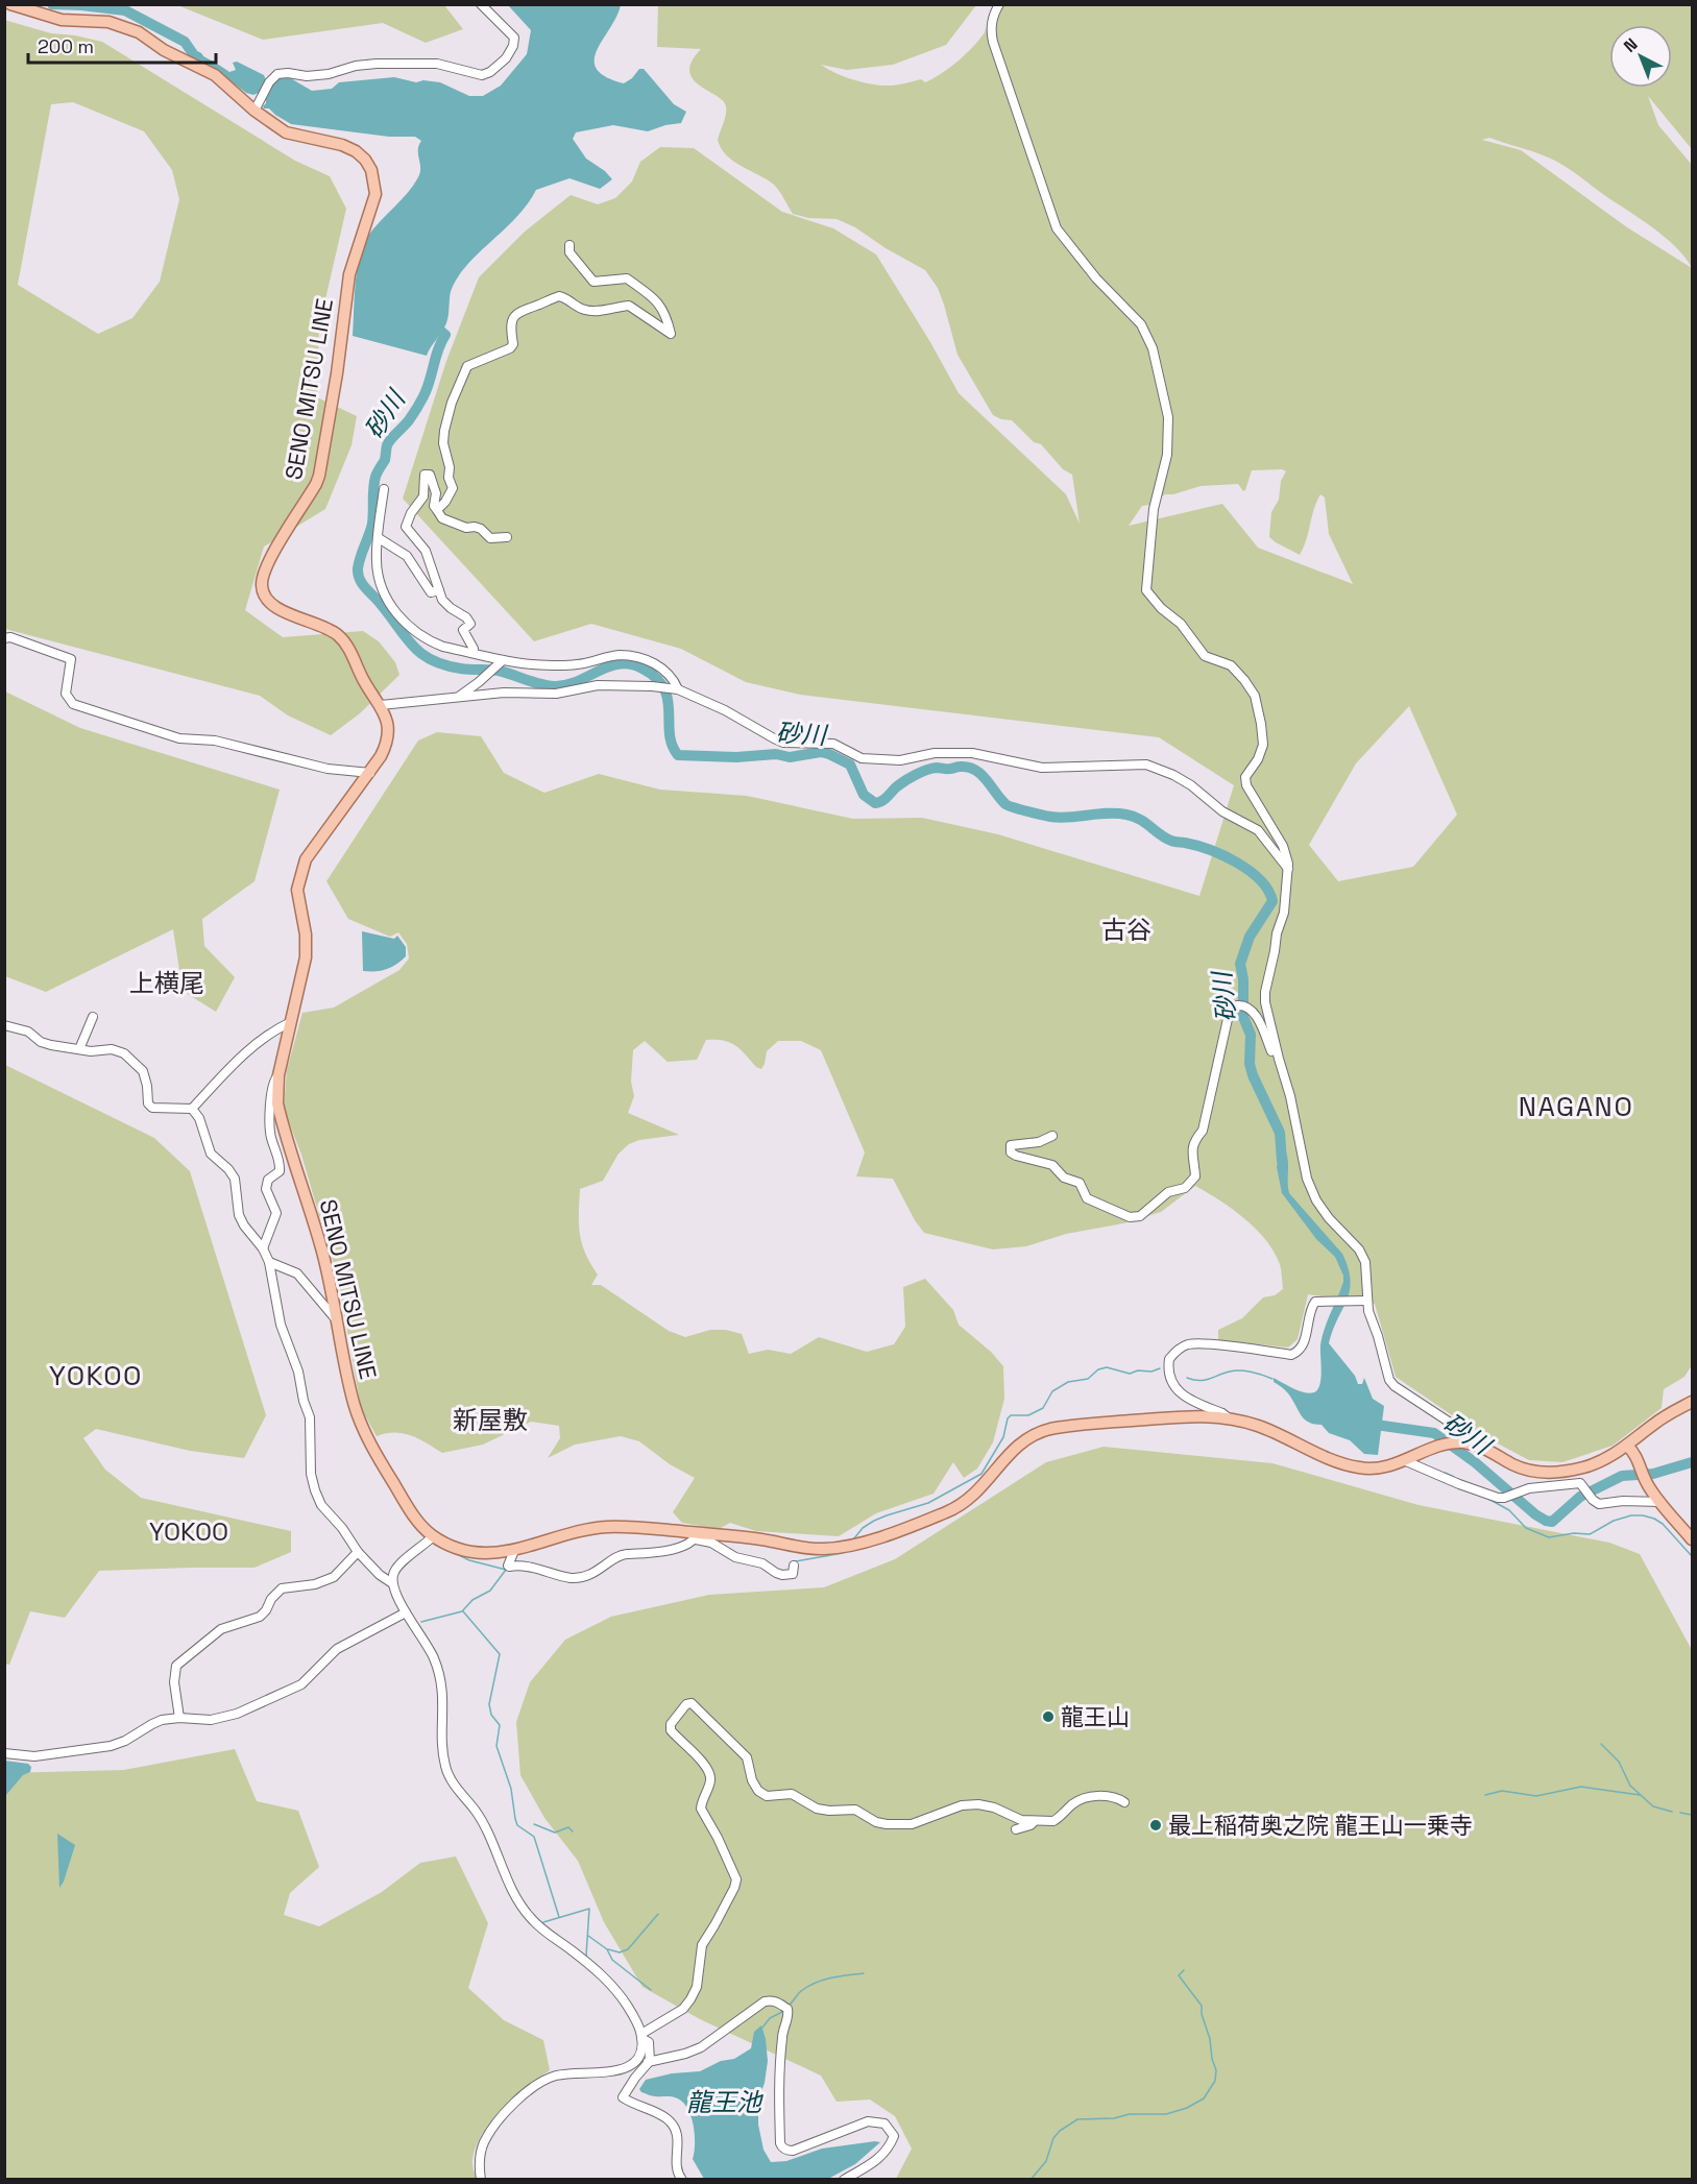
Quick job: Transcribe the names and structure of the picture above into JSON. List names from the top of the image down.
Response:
{
  "streets": {
    "main road": ["SENO MITSU LINE"]
  },
  "districts": [
    "古谷",
    "上横尾",
    "NAGANO",
    "YOKOO",
    "新屋敷",
    "YOKOO"
  ],
  "water": ["砂川", "龍王池"],
  "places": ["龍王山", "最上稲荷奥之院 龍王山一乗寺"],
  "scale_bar": "200 m",
  "north": "top left"
}
